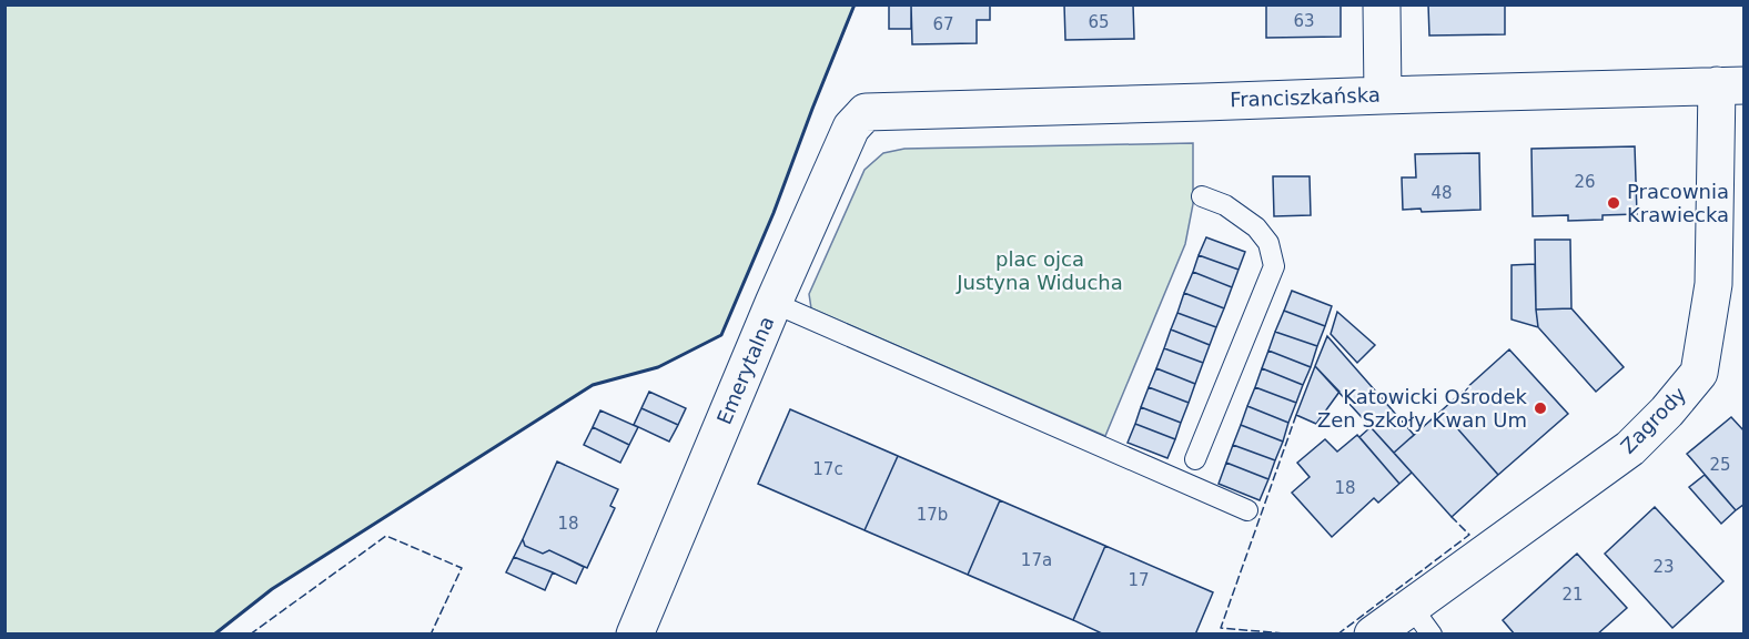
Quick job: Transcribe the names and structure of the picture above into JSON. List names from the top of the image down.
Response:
{
  "streets": {
    "street": ["Franciszkańska", "Emerytalna", "Zagrody"]
  },
  "crossings": [
    ["Franciszkańska", "Emerytalna"],
    ["Franciszkańska", "Zagrody"]
  ],
  "parks": ["plac ojca Justyna Widucha"],
  "places": ["Pracownia Krawiecka", "Katowicki Ośrodek Zen Szkoły Kwan Um"],
  "house_numbers": [
    "63",
    "65",
    "67",
    "26",
    "48",
    "25",
    "17c",
    "18",
    "17b",
    "18",
    "17a",
    "23",
    "17",
    "21"
  ]
}
